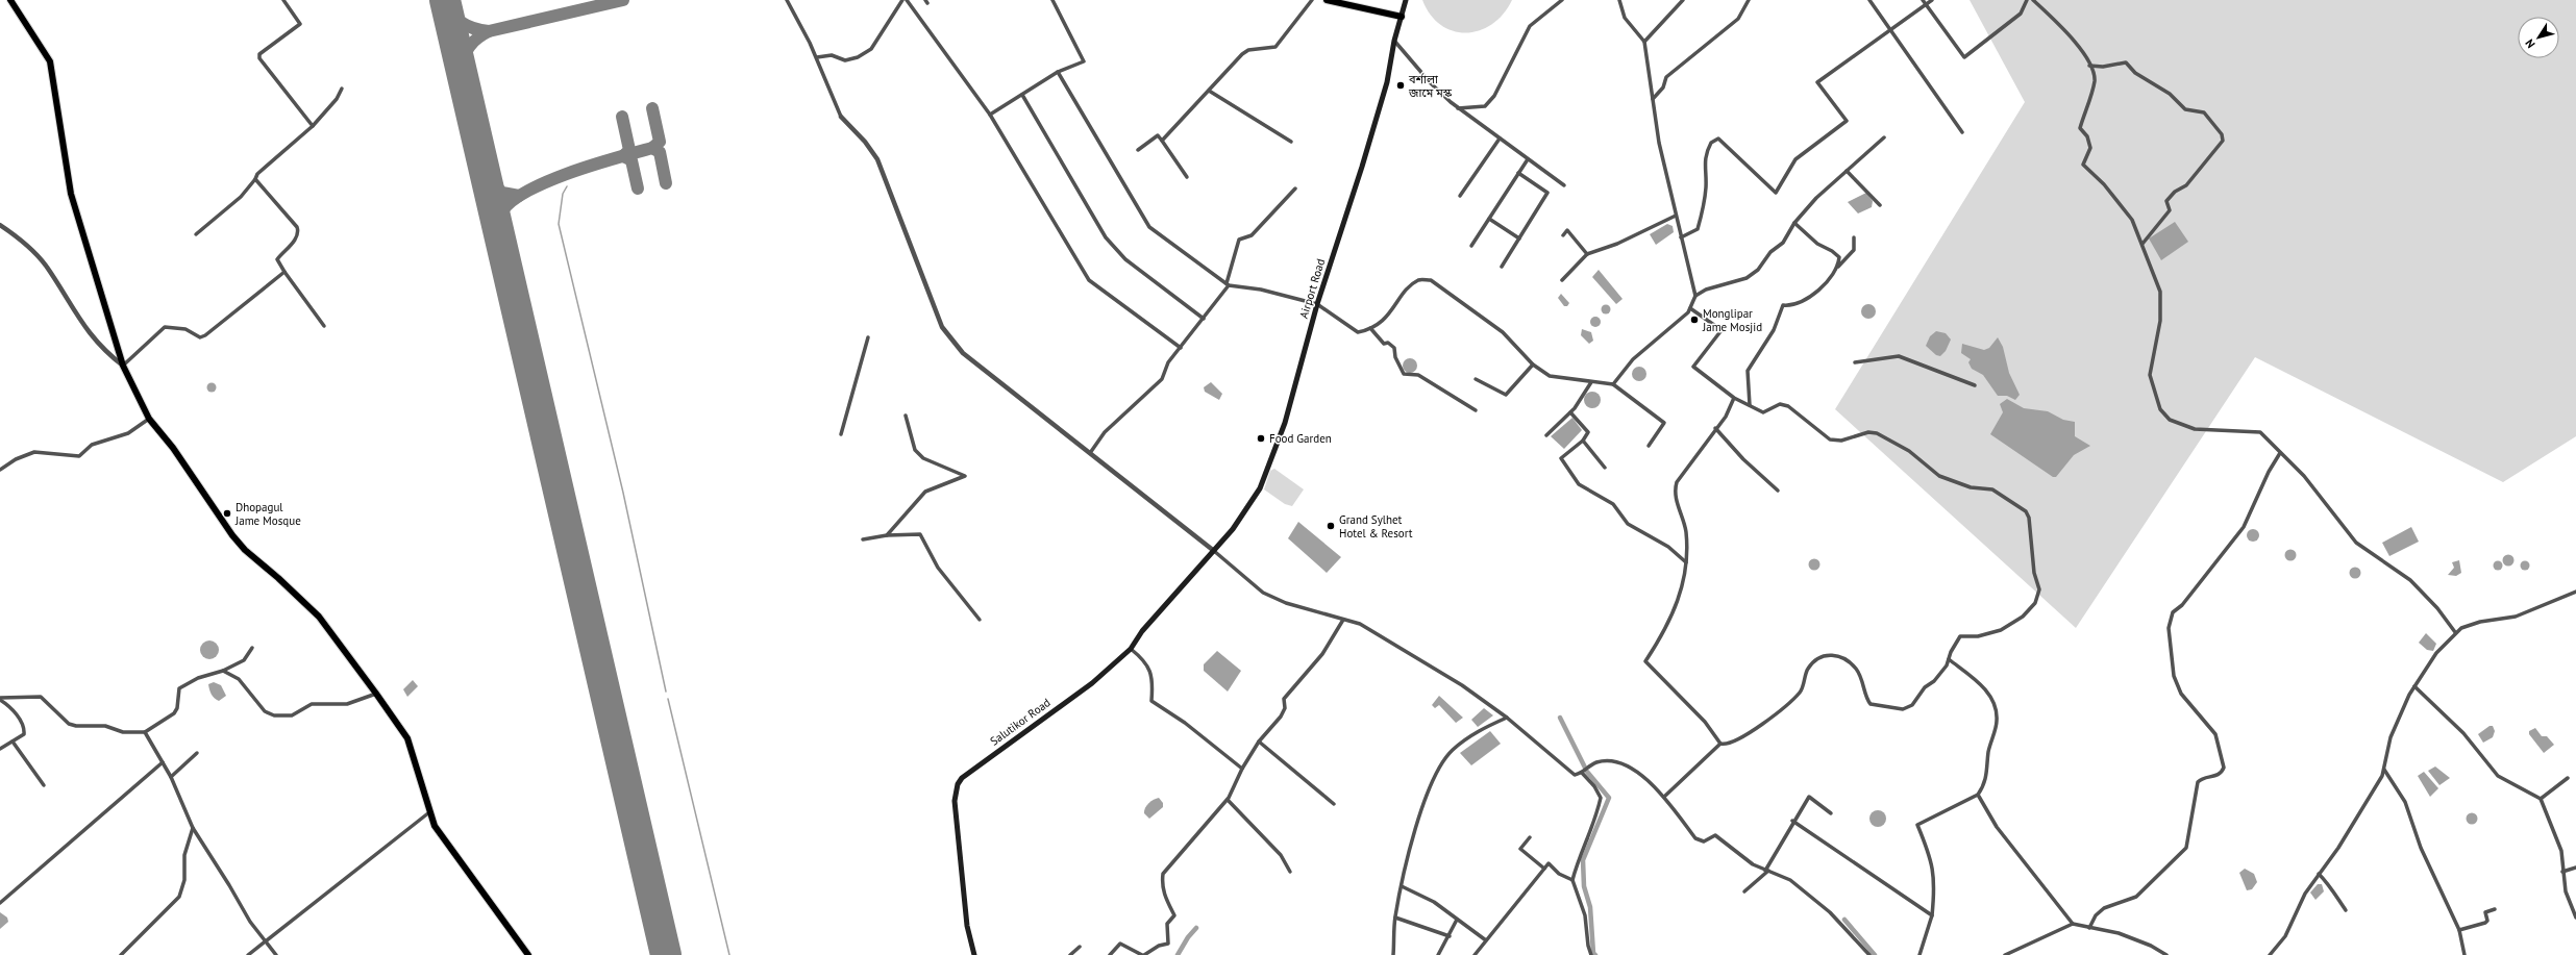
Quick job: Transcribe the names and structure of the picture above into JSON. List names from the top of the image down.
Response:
{
  "streets": {
    "main road": ["Airport Road", "Salutikor Road"]
  },
  "crossings": [
    ["Airport Road", "Salutikor Road"]
  ],
  "places": [
    "বর্শালা জামে মস্ক",
    "Monglipar Jame Mosjid",
    "Food Garden",
    "Dhopagul Jame Mosque",
    "Grand Sylhet Hotel & Resort"
  ],
  "north": "bottom left"
}
